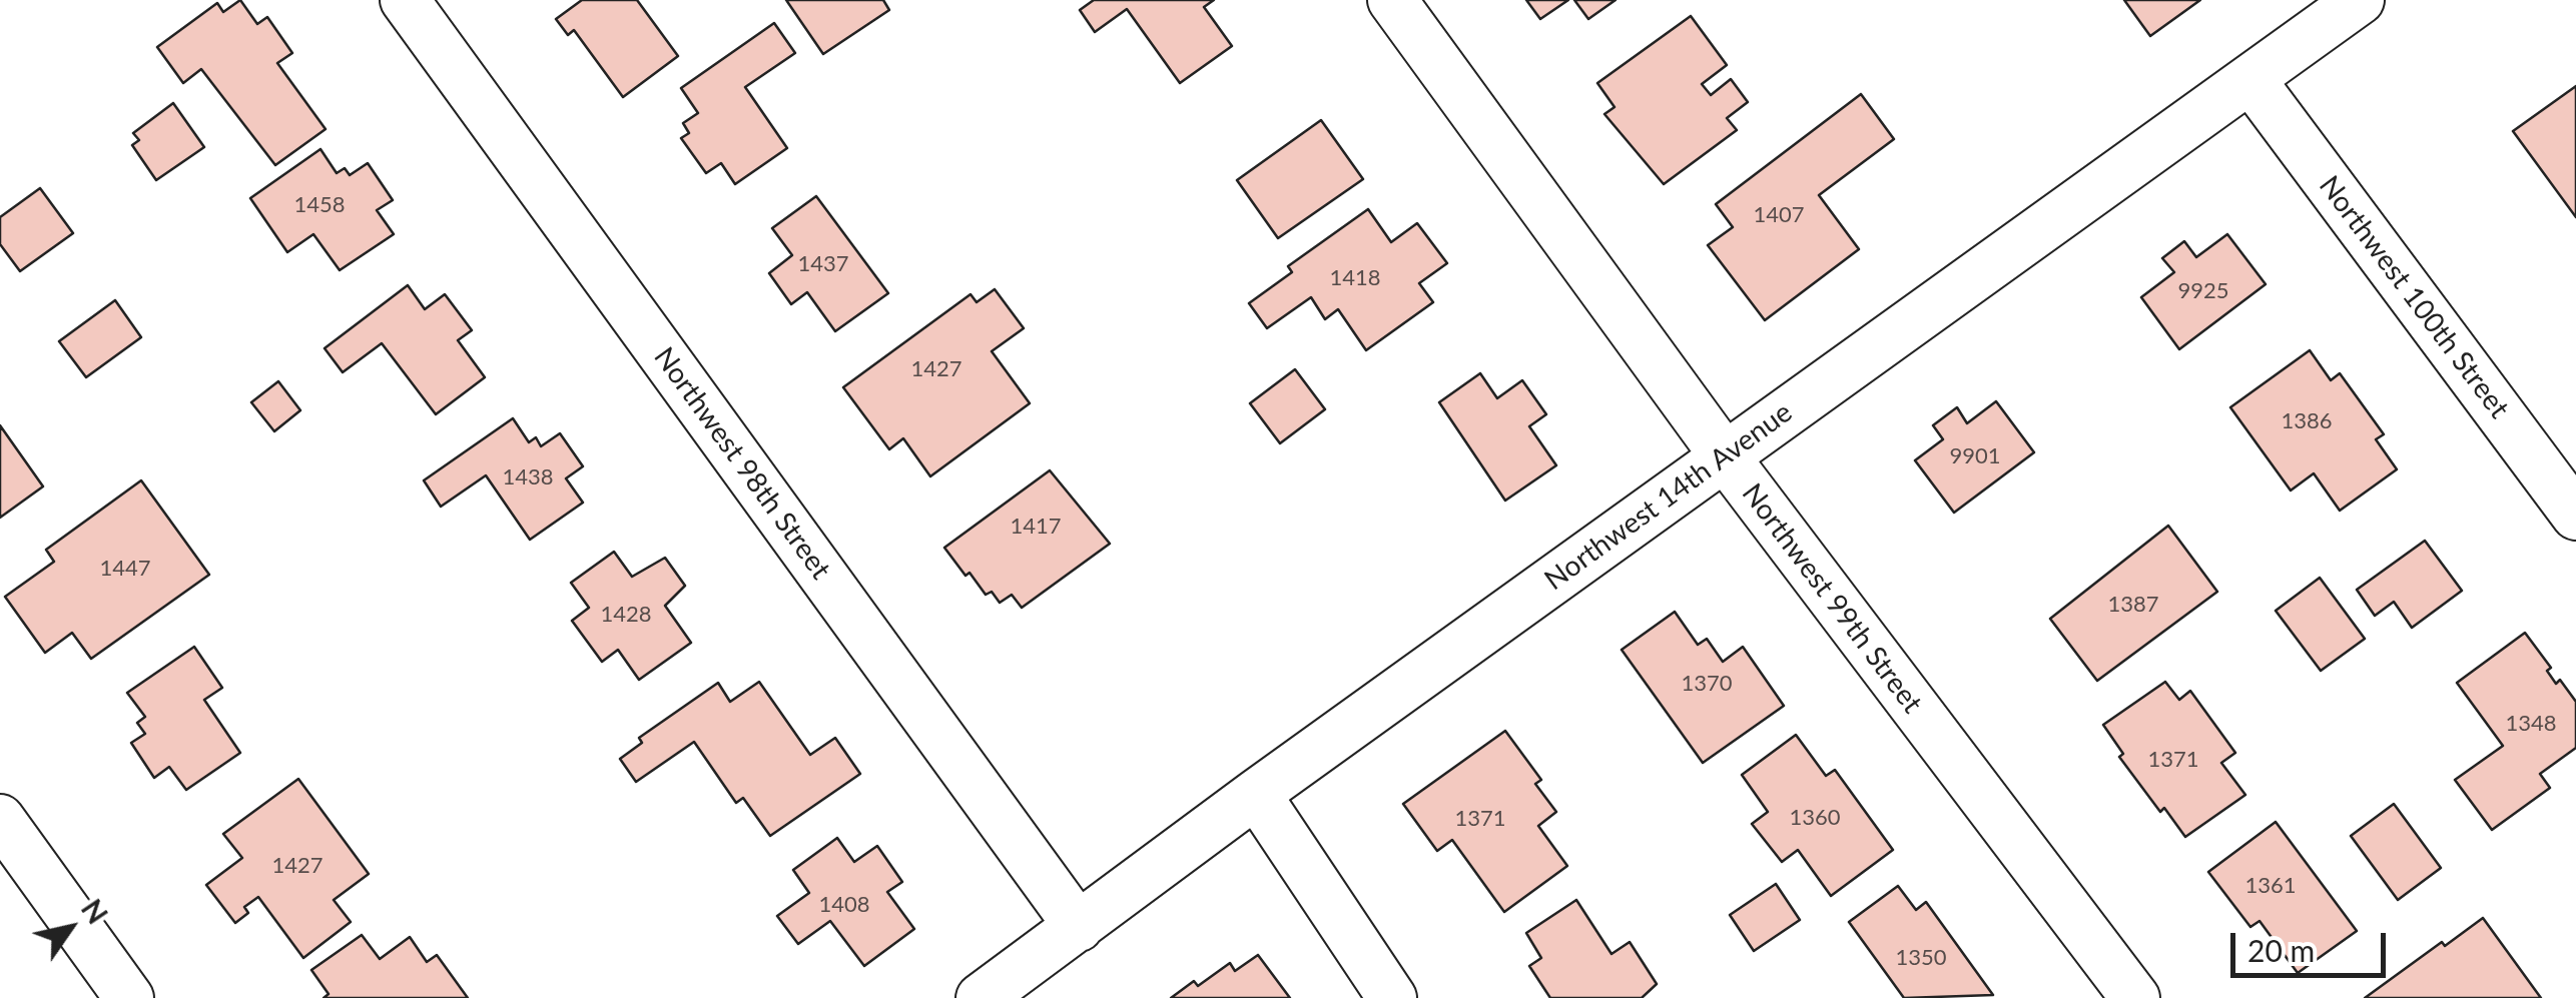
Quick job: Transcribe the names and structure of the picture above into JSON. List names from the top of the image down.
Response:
{
  "streets": {
    "street": [
      "Northwest 100th Street",
      "Northwest 98th Street",
      "Northwest 14th Avenue",
      "Northwest 99th Street"
    ]
  },
  "crossings": [
    ["Northwest 100th Street", "Northwest 14th Avenue"],
    ["Northwest 98th Street", "Northwest 14th Avenue"],
    ["Northwest 14th Avenue", "Northwest 99th Street"]
  ],
  "house_numbers": [
    "1458",
    "1407",
    "1437",
    "1418",
    "9925",
    "1427",
    "1386",
    "9901",
    "1438",
    "1417",
    "1447",
    "1387",
    "1428",
    "1370",
    "1348",
    "1371",
    "1360",
    "1371",
    "1427",
    "1361",
    "1408",
    "1350"
  ],
  "scale_bar": "20 m",
  "north": "top right"
}
